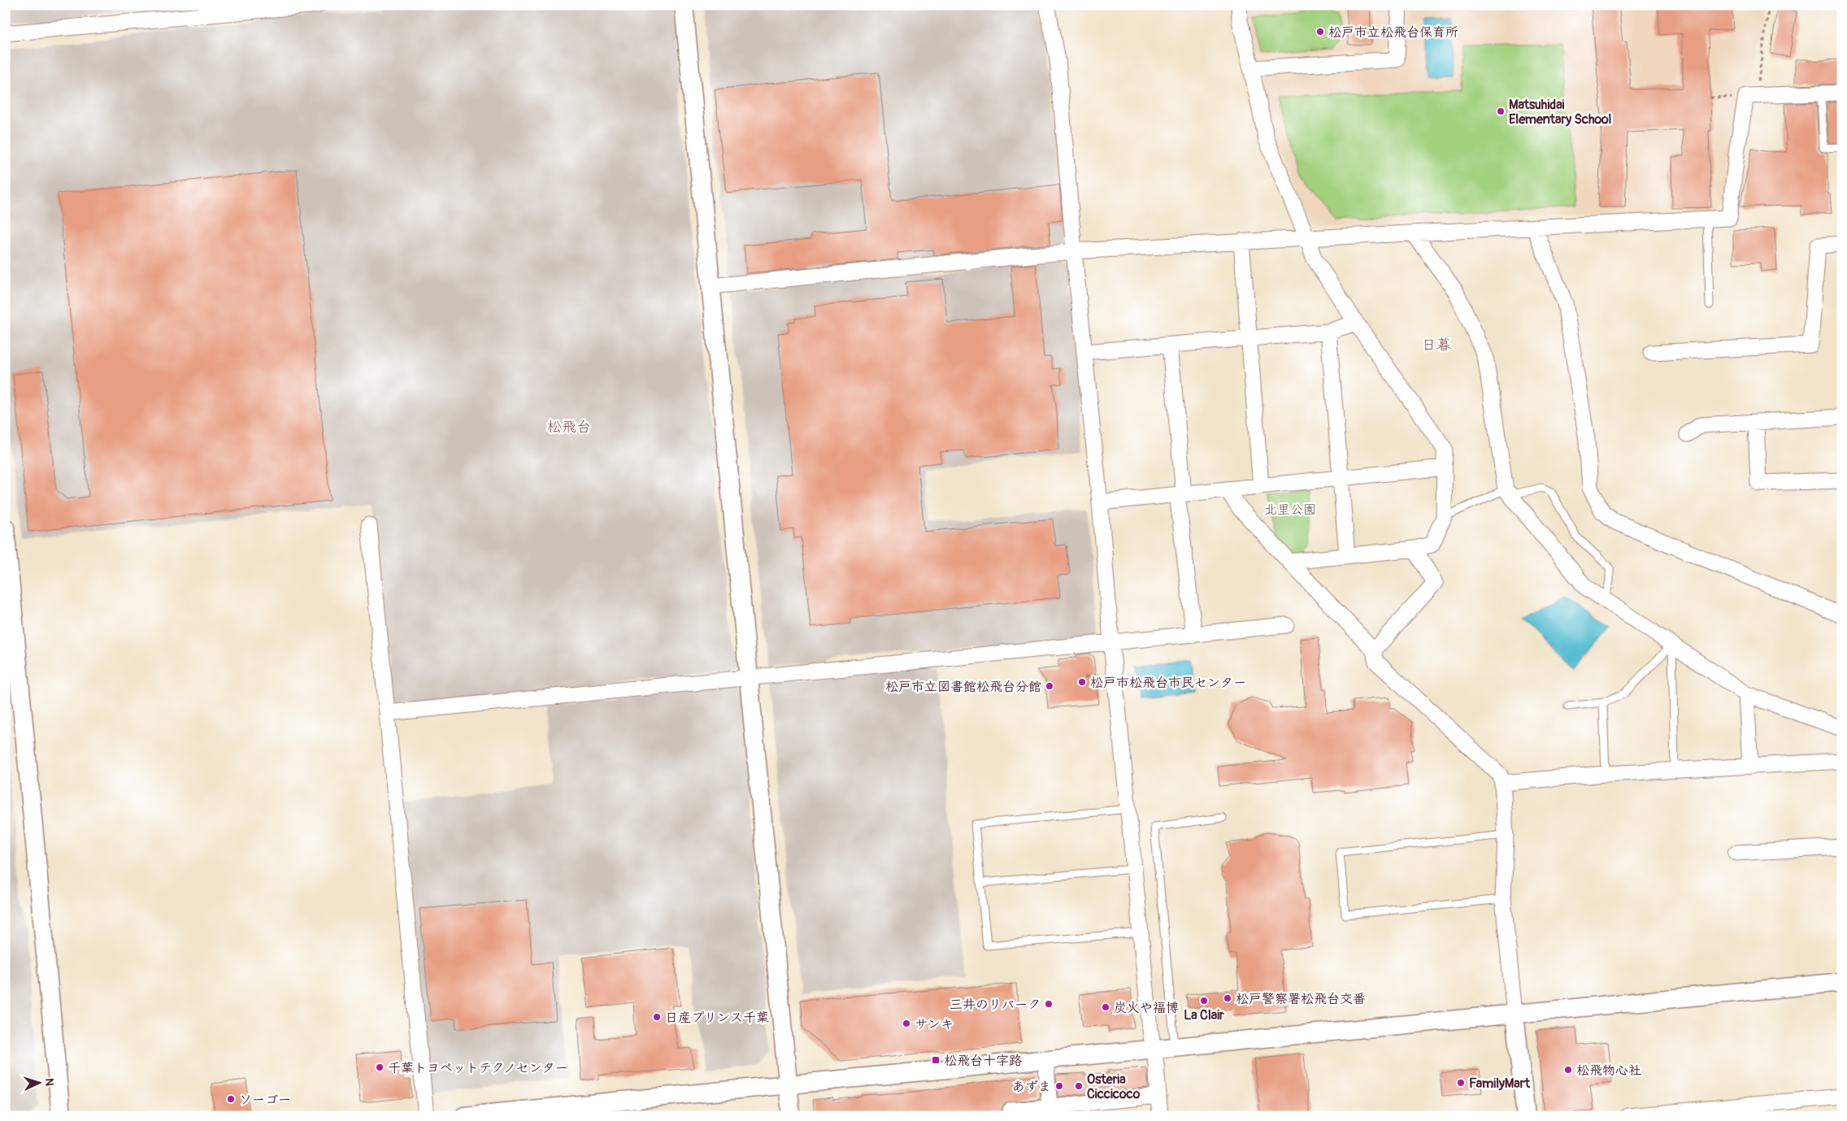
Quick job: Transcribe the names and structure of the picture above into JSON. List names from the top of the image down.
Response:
{
  "districts": ["日暮", "松飛台"],
  "parks": ["北里公園"],
  "places": {
    "other": [
      "松戸市立松飛台保育所",
      "Matsuhidai Elementary School",
      "松戸市松飛台市民センター",
      "松戸市立図書館松飛台分館",
      "松戸警察署松飛台交番",
      "La Clair",
      "三井のリパーク",
      "炭火や福博",
      "日産プリンス千葉",
      "サンキ",
      "千葉トヨペットテクノセンター",
      "松飛物心社",
      "FamilyMart",
      "あずま",
      "Osteria Ciccicoco",
      "ソーゴー"
    ],
    "transit": ["松飛台十字路"]
  },
  "north": "right"
}
